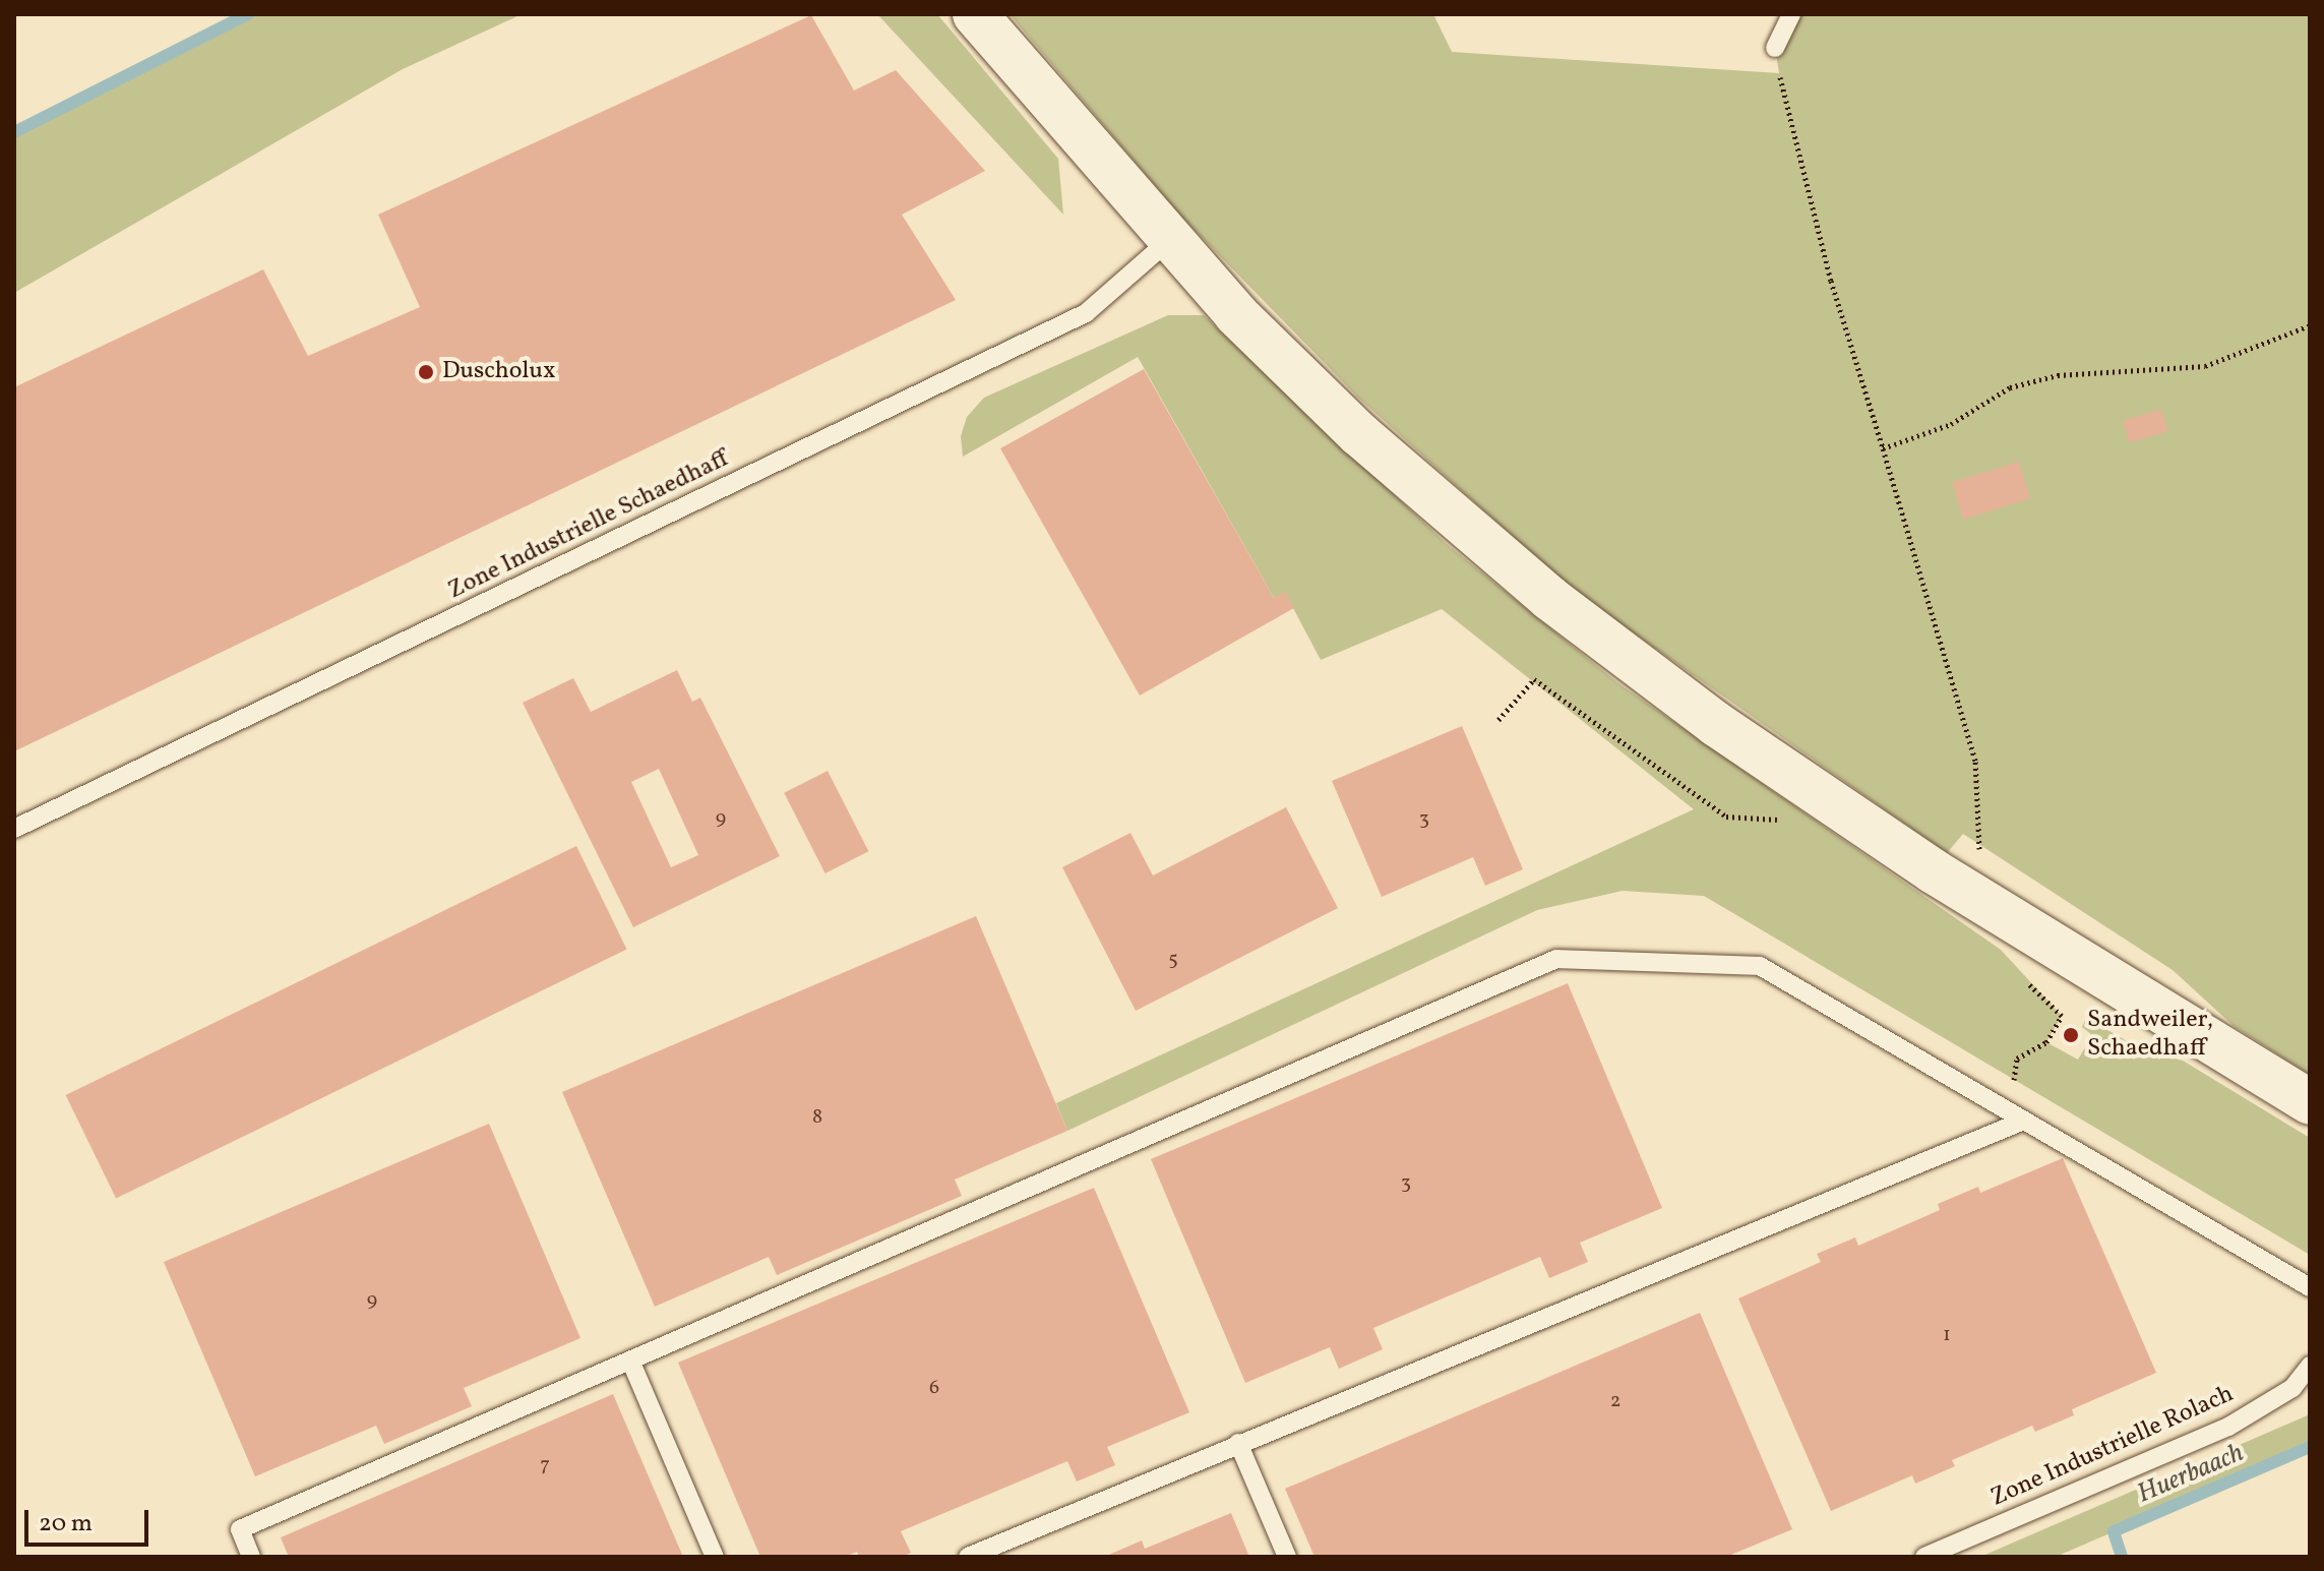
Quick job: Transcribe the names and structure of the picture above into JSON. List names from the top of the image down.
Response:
{
  "streets": {
    "lane": ["Zone Industrielle Schaedhaff", "Zone Industrielle Rolach"]
  },
  "water": ["Huerbaach"],
  "places": ["Duscholux", "Sandweiler, Schaedhaff"],
  "house_numbers": [
    "9",
    "3",
    "5",
    "8",
    "3",
    "9",
    "1",
    "6",
    "2",
    "7"
  ],
  "scale_bar": "20 m"
}
